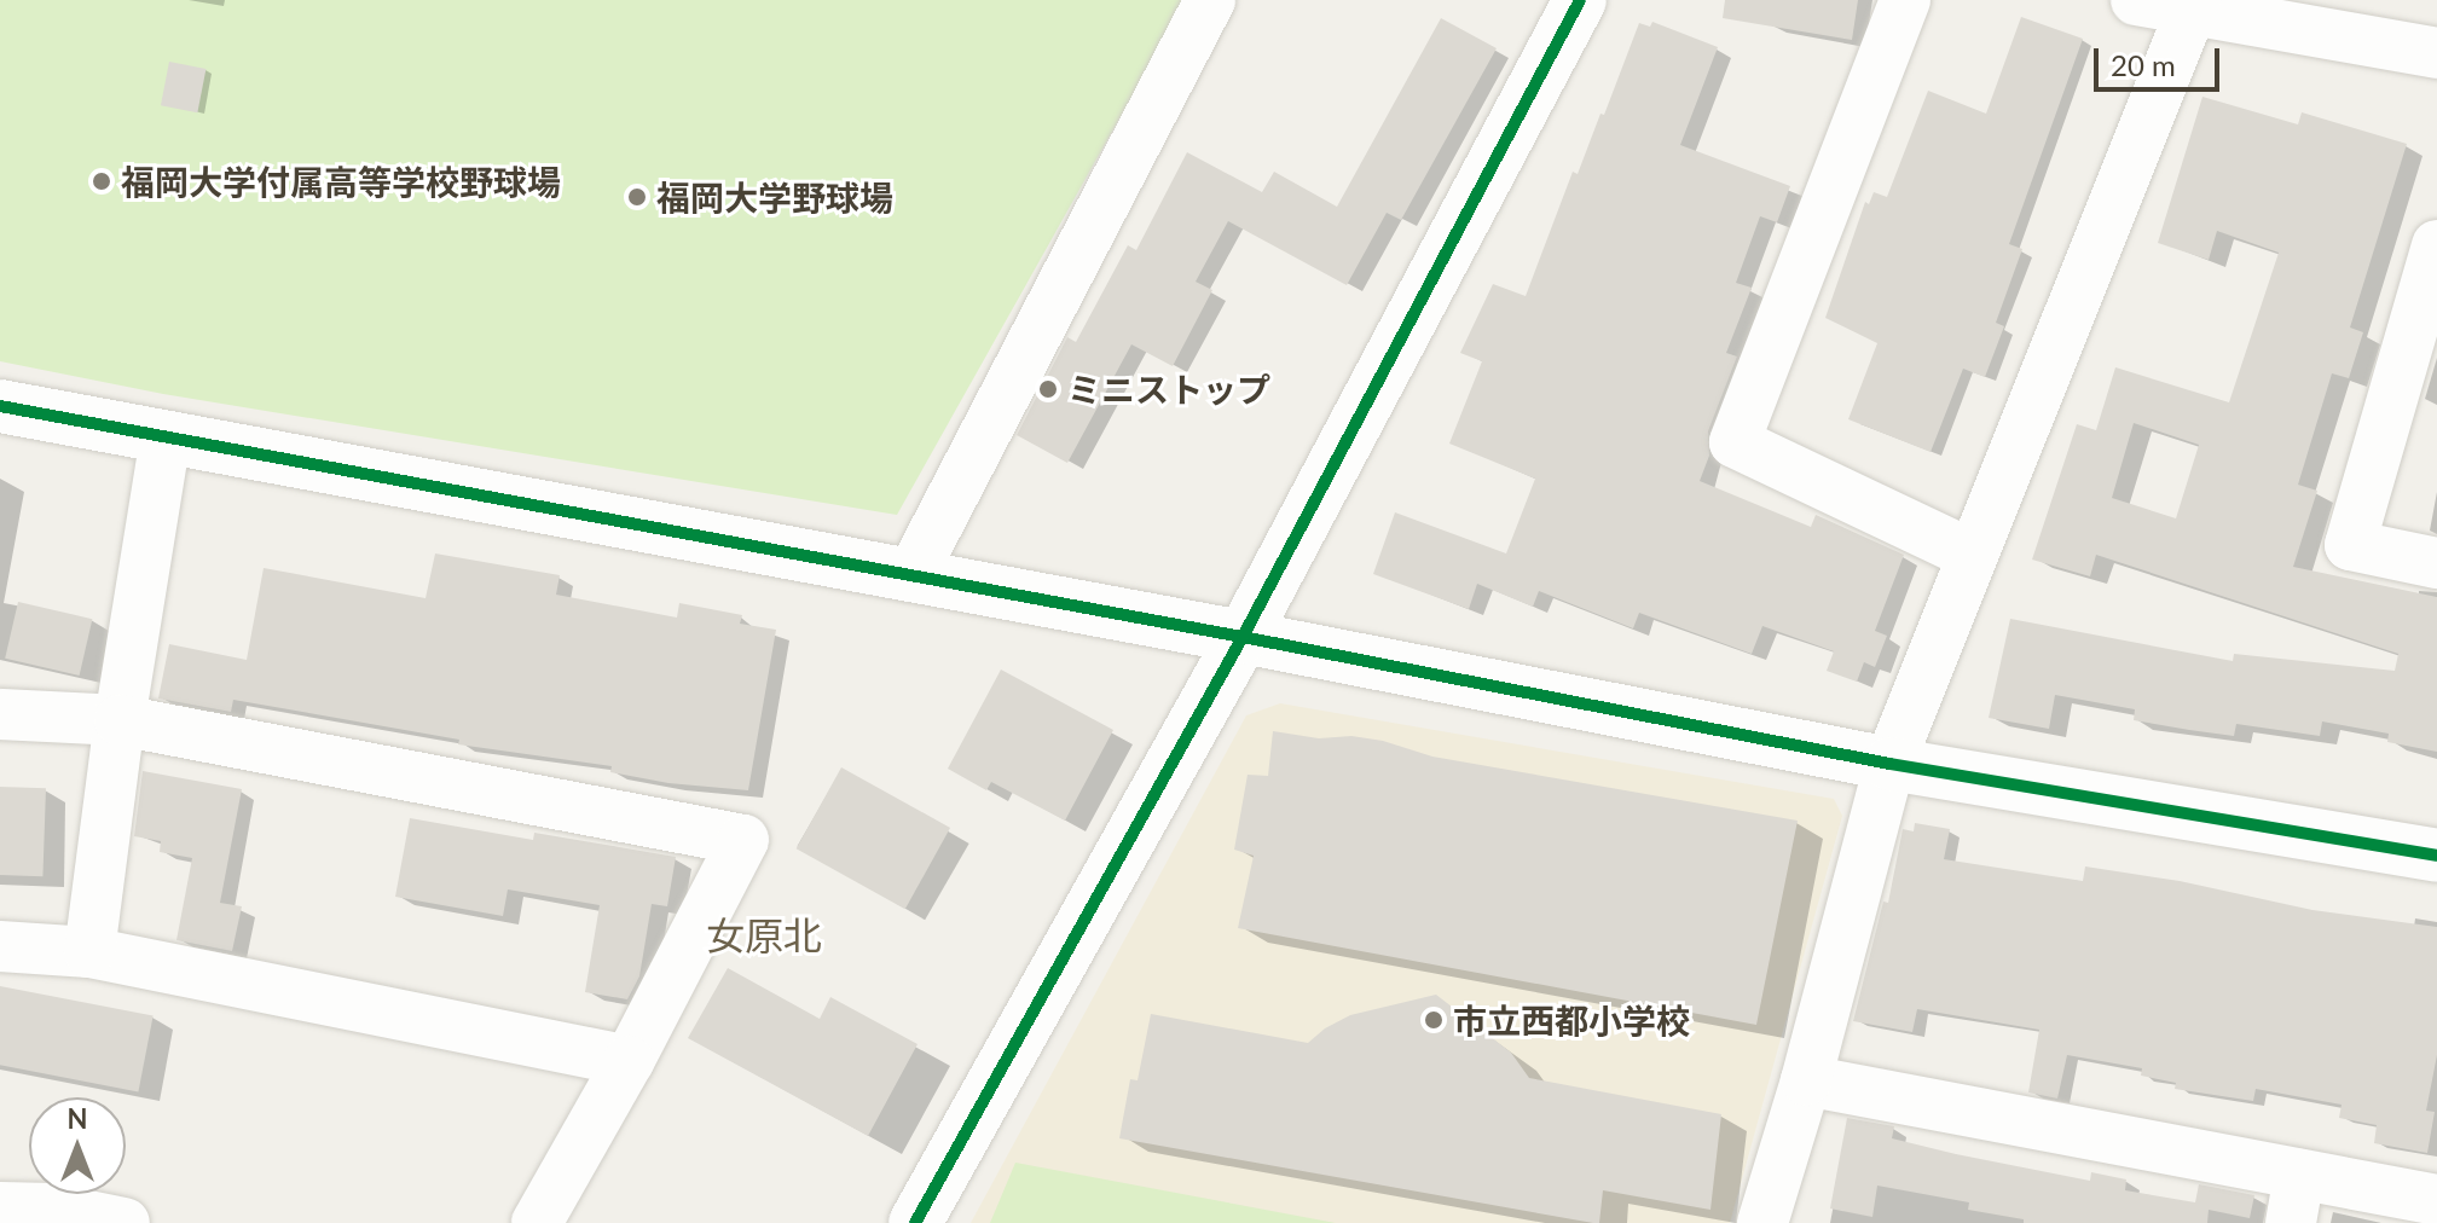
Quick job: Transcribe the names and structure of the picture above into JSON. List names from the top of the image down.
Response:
{
  "districts": ["女原北"],
  "places": [
    "福岡大学付属高等学校野球場",
    "福岡大学野球場",
    "ミニストップ",
    "市立西都小学校"
  ],
  "scale_bar": "20 m",
  "north": "top"
}
